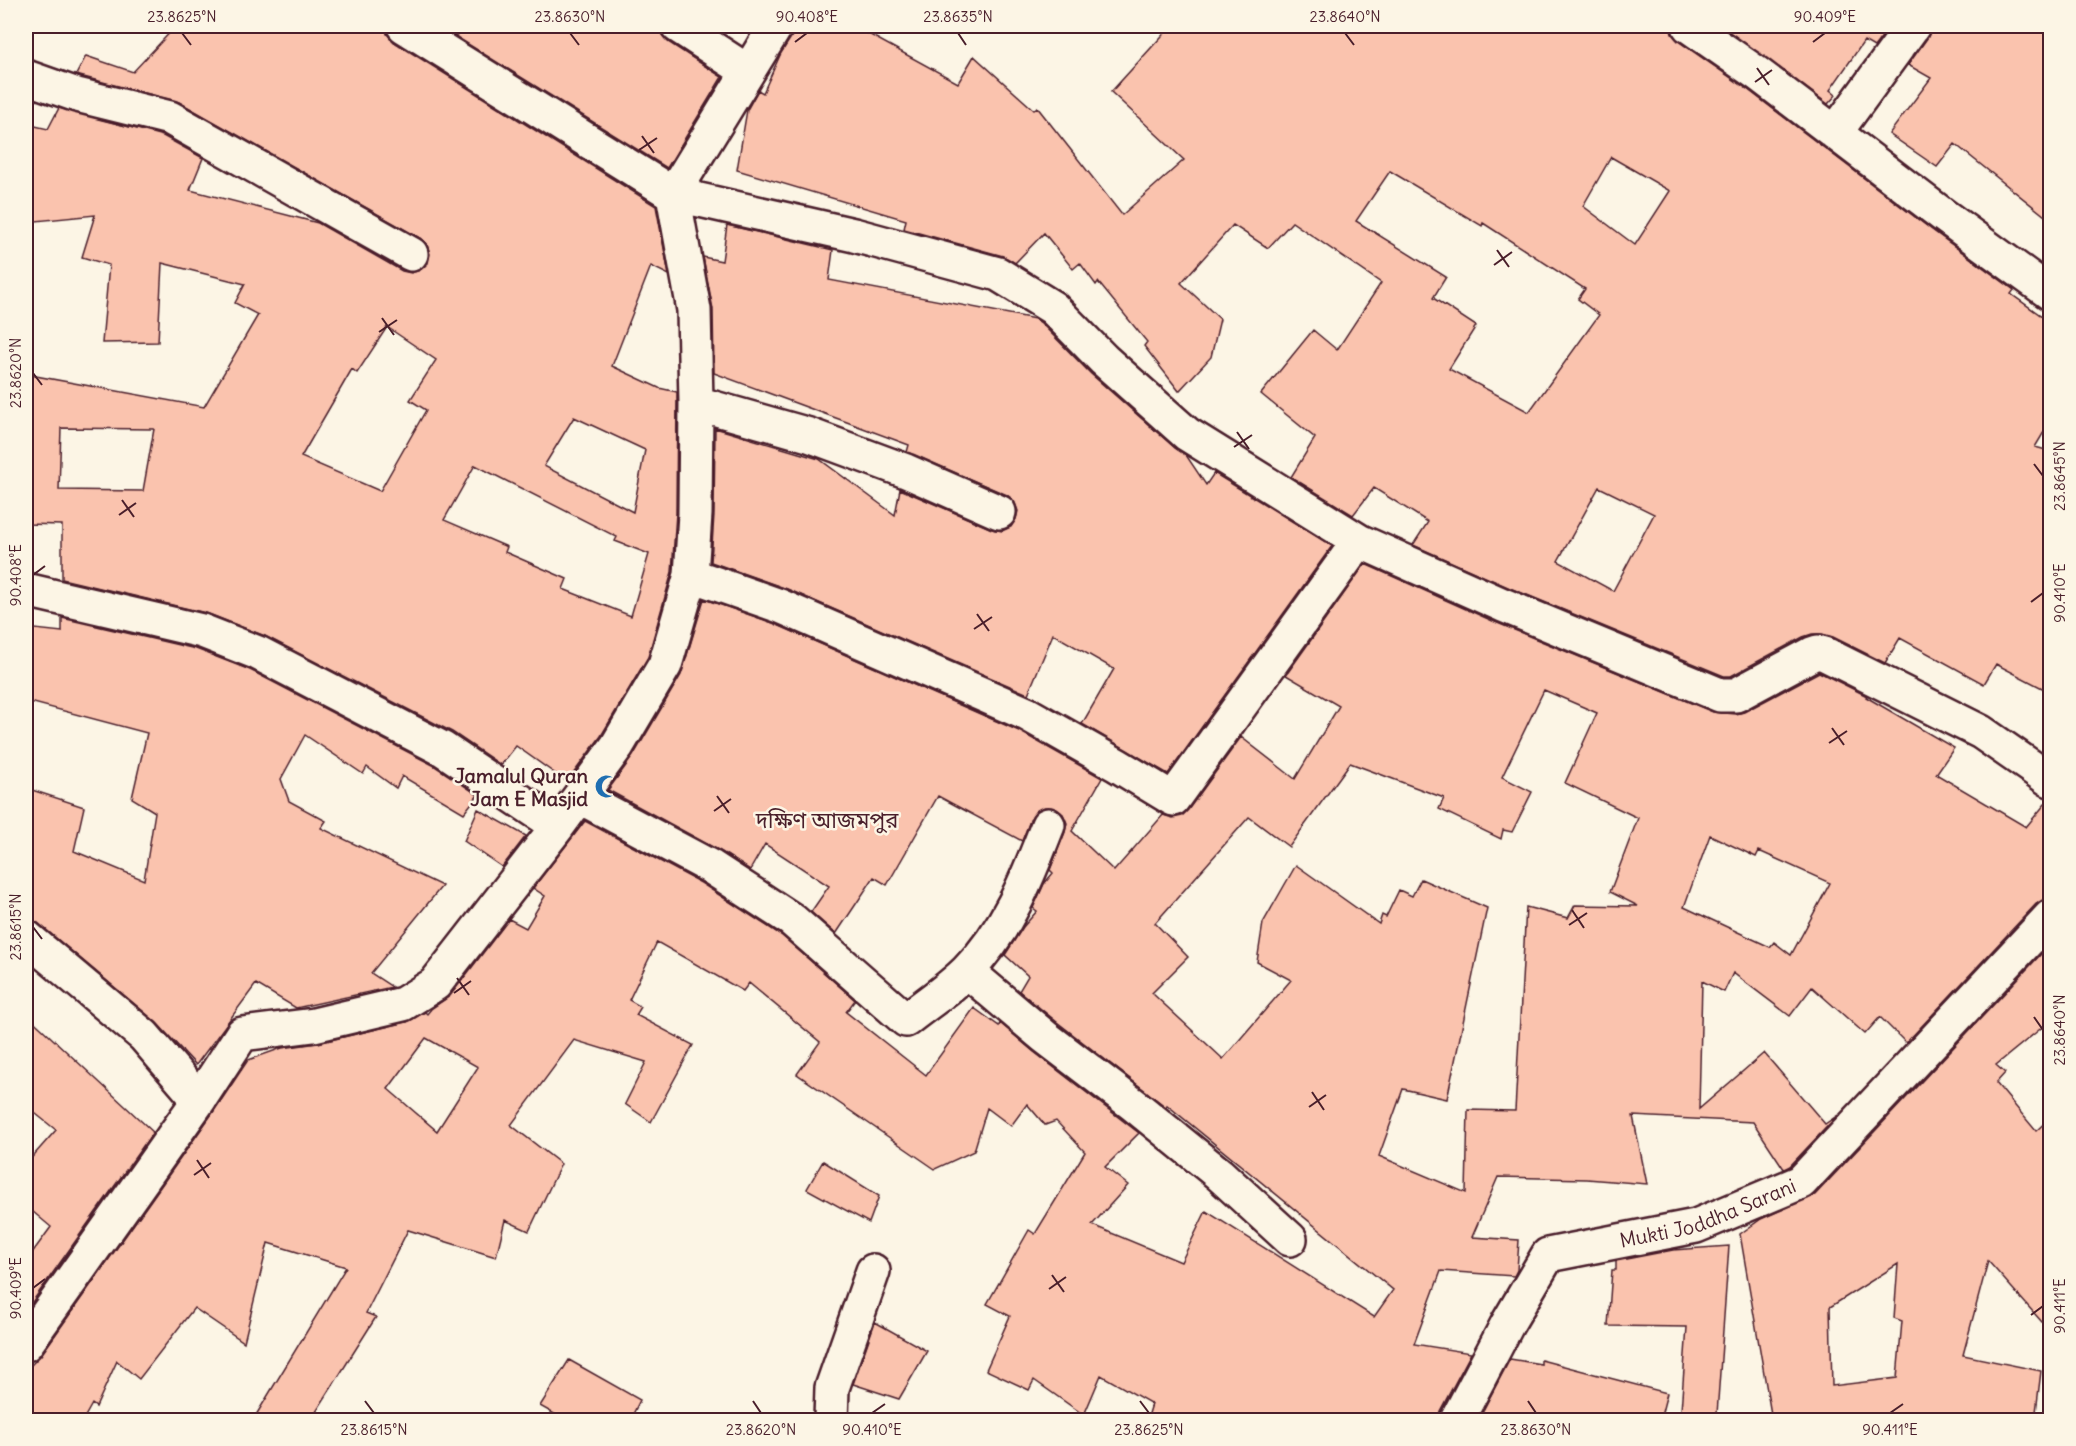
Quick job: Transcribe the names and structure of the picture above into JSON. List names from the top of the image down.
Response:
{
  "streets": {
    "street": ["Mukti Joddha Sarani"]
  },
  "districts": ["দক্ষিণ আজমপুর"],
  "places": {
    "mosque": ["Jamalul Quran Jam E Masjid"]
  },
  "coordinates": [
    "23.8625°N",
    "23.8630°N",
    "90.408°E",
    "23.8635°N",
    "23.8640°N",
    "90.409°E",
    "23.8620°N",
    "23.8645°N",
    "90.410°E",
    "23.8615°N",
    "90.411°E"
  ]
}
